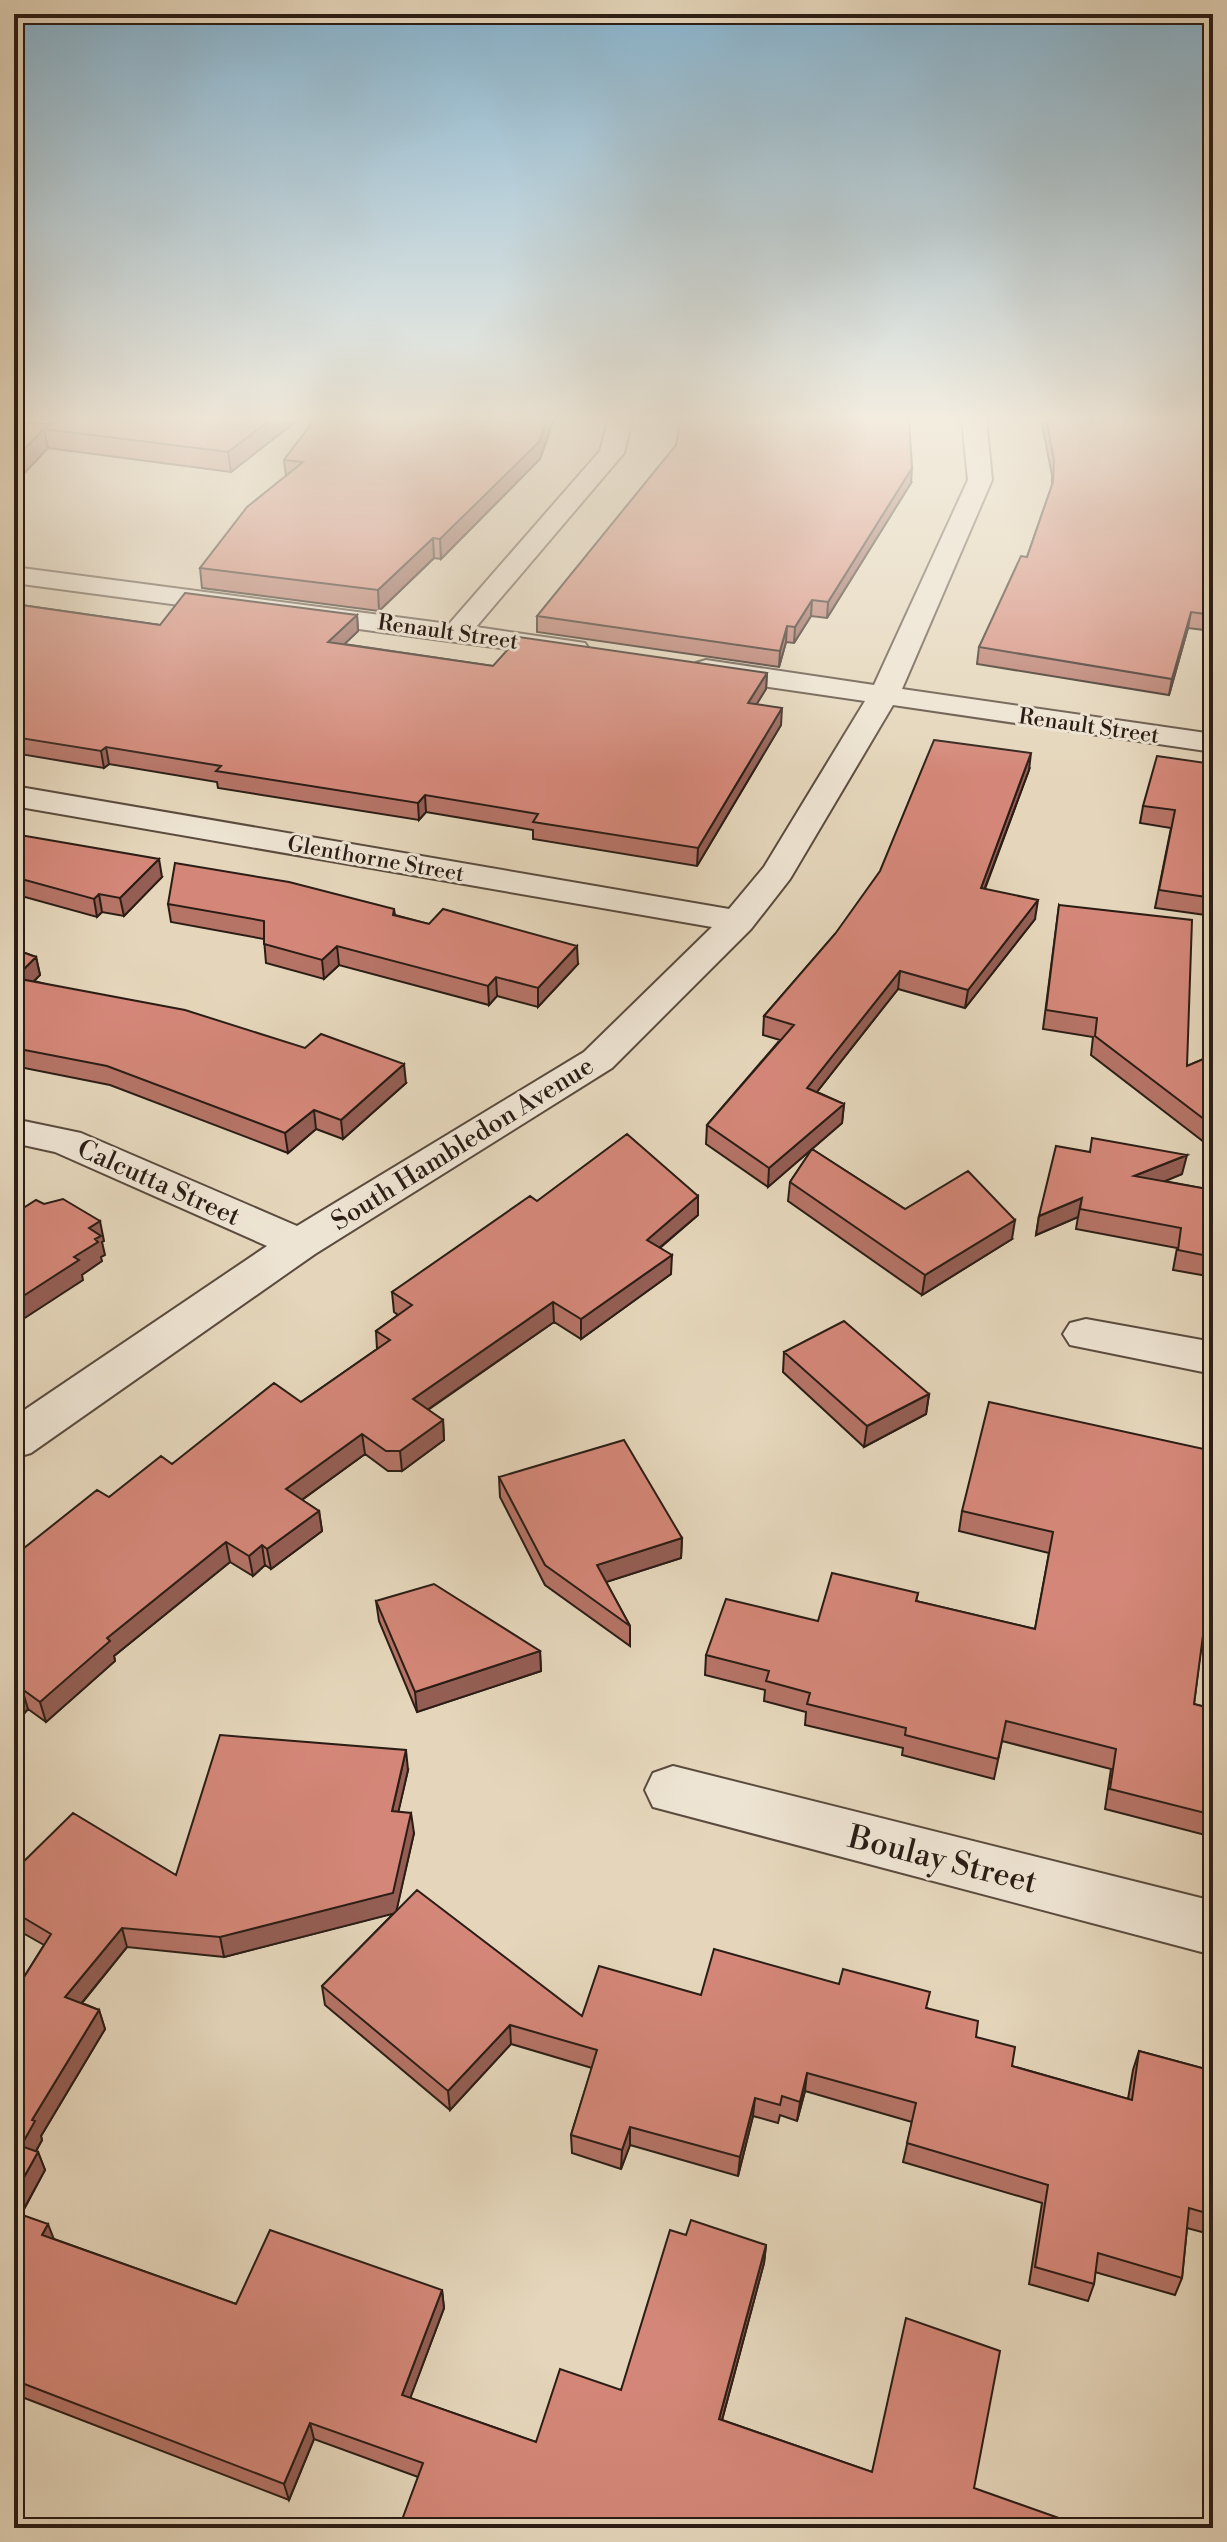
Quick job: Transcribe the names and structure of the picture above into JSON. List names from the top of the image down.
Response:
{
  "streets": {
    "street": [
      "Renault Street",
      "Glenthorne Street",
      "South Hambledon Avenue",
      "Calcutta Street",
      "Boulay Street"
    ]
  },
  "crossings": [
    ["Renault Street", "South Hambledon Avenue"],
    ["Glenthorne Street", "South Hambledon Avenue"],
    ["South Hambledon Avenue", "Calcutta Street"]
  ]
}
